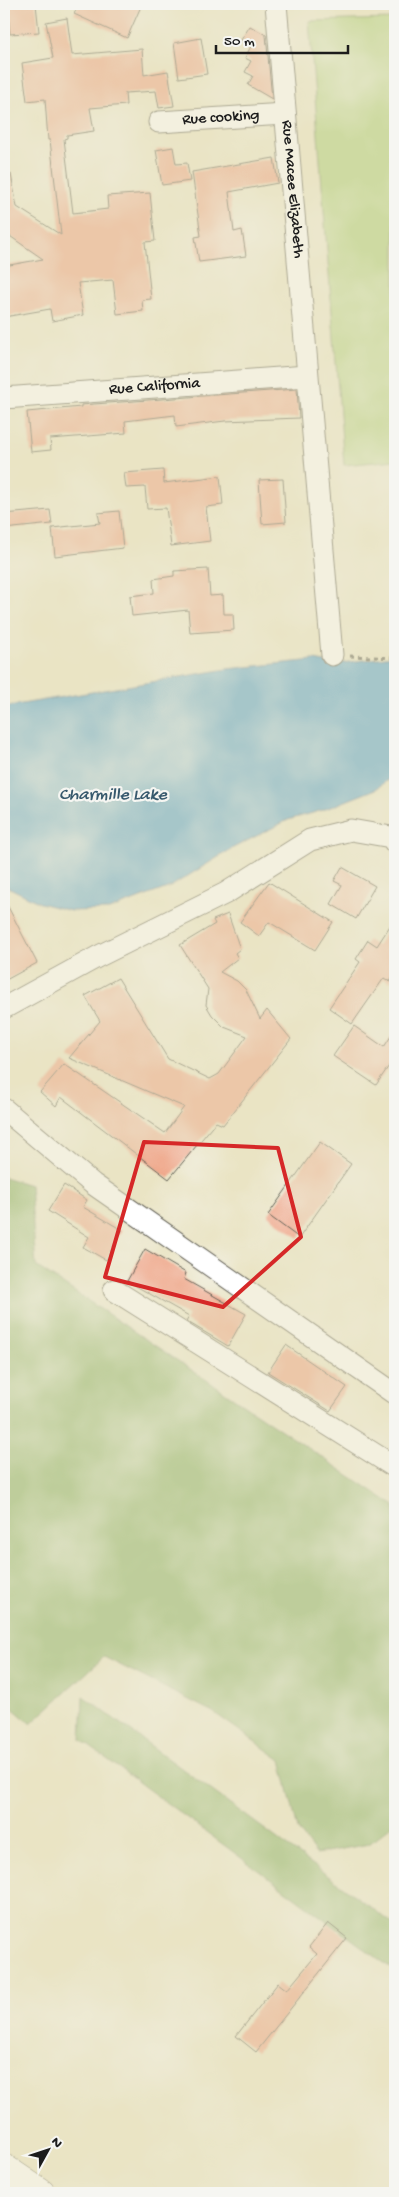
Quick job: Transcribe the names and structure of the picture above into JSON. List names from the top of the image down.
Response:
{
  "streets": {
    "street": ["Rue cooking", "Rue Macee Elizabeth", "Rue California"]
  },
  "crossings": [
    ["Rue cooking", "Rue Macee Elizabeth"],
    ["Rue Macee Elizabeth", "Rue California"]
  ],
  "water": ["Charmille Lake"],
  "scale_bar": "50 m",
  "north": "top right"
}
